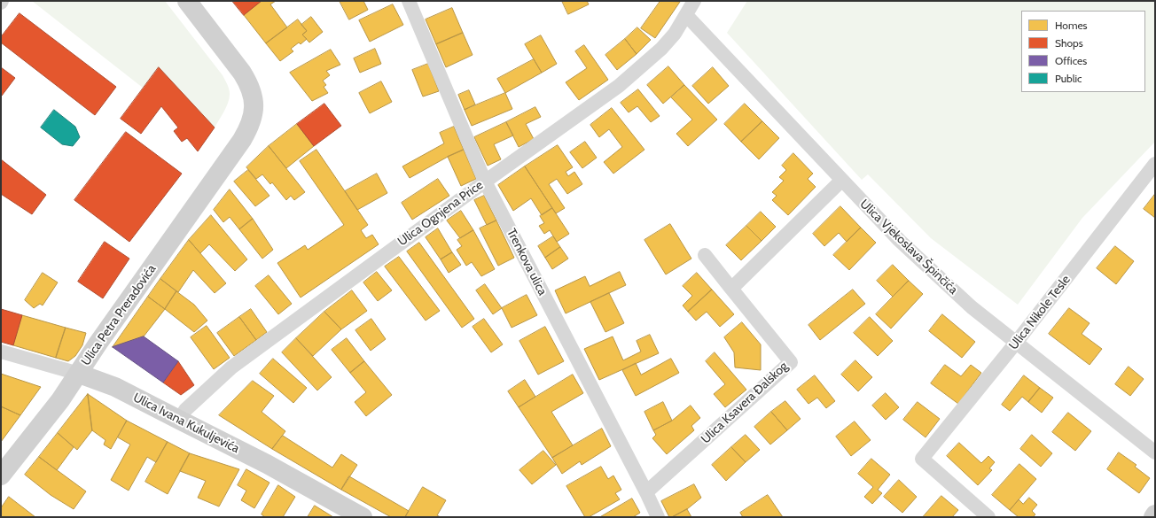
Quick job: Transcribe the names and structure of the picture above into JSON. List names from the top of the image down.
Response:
{
  "streets": {
    "main road": ["Ulica Petra Preradovića", "Ulica Ivana Kukuljevića"],
    "street": [
      "Ulica Ognjena Price",
      "Ulica Vjekoslava Špinčića",
      "Trenkova ulica",
      "Ulica Nikole Tesle",
      "Ulica Ksavera Đalskog"
    ]
  },
  "crossings": [
    ["Ulica Ognjena Price", "Ulica Vjekoslava Špinčića"],
    ["Ulica Ognjena Price", "Trenkova ulica"],
    ["Ulica Ognjena Price", "Ulica Ivana Kukuljevića"],
    ["Ulica Vjekoslava Špinčića", "Ulica Nikole Tesle"],
    ["Trenkova ulica", "Ulica Ksavera Đalskog"],
    ["Ulica Petra Preradovića", "Ulica Ivana Kukuljevića"]
  ],
  "legend": [
    "Homes",
    "Shops",
    "Offices",
    "Public"
  ]
}
